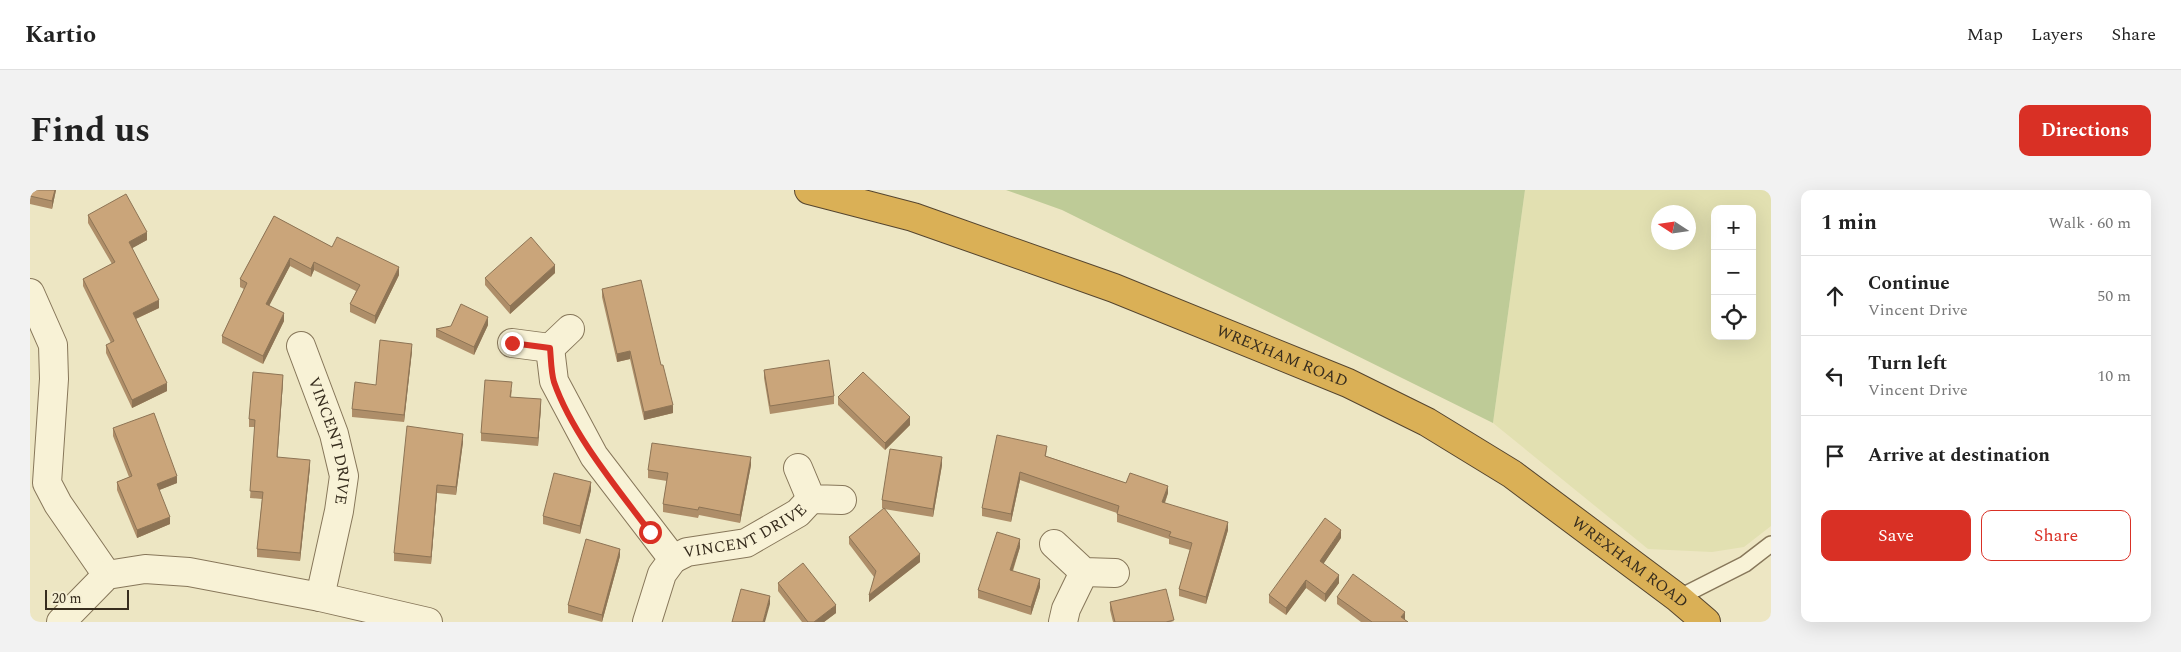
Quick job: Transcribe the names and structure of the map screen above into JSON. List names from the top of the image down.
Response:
{
  "streets": {
    "highway": ["WREXHAM ROAD"],
    "street": ["VINCENT DRIVE"]
  },
  "scale_bar": "20 m",
  "north": "left",
  "page": {
    "header": "Kartio",
    "nav": ["Map", "Layers", "Share"],
    "title": "Find us",
    "buttons": [
      "Directions",
      ["Save", "Share"]
    ],
    "heading": ["1 min", "Walk · 60 m"],
    "map_buttons": ["+", "−"],
    "list": [
      ["Continue", "Vincent Drive", "50 m"],
      ["Turn left", "Vincent Drive", "10 m"],
      "Arrive at destination"
    ],
    "scale": "20 m"
  }
}
